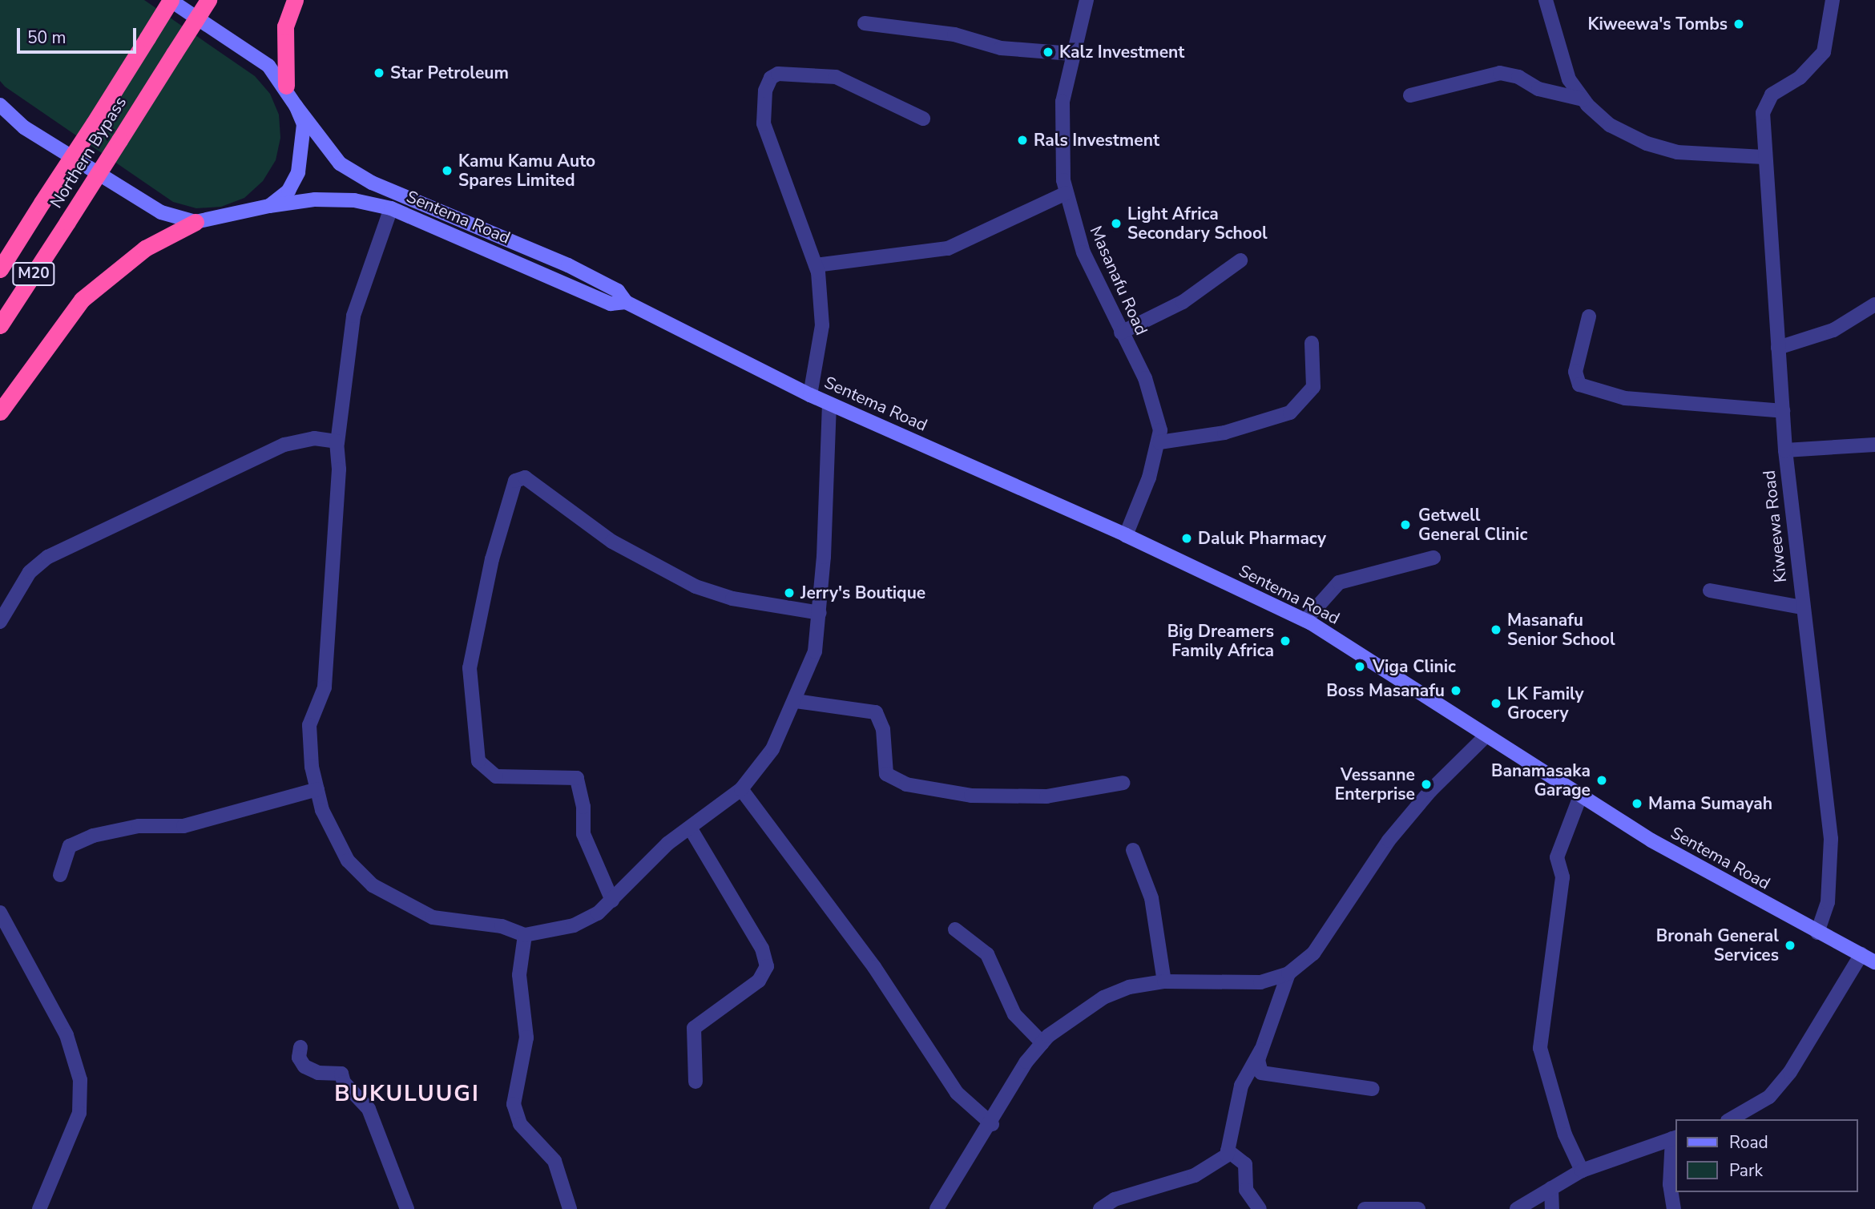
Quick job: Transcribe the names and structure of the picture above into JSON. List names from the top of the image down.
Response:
{
  "streets": {
    "highway": ["Northern Bypass", "M20"],
    "main road": ["Sentema Road"],
    "street": ["Masanafu Road", "Kiweewa Road"]
  },
  "crossings": [
    ["Sentema Road", "Masanafu Road"],
    ["Sentema Road", "Kiweewa Road"]
  ],
  "districts": ["BUKULUUGI"],
  "places": [
    "Kiweewa's Tombs",
    "Kalz Investment",
    "Star Petroleum",
    "Rals Investment",
    "Kamu Kamu Auto Spares Limited",
    "Light Africa Secondary School",
    "Getwell General Clinic",
    "Daluk Pharmacy",
    "Jerry's Boutique",
    "Masanafu Senior School",
    "Big Dreamers Family Africa",
    "Viga Clinic",
    "Boss Masanafu",
    "LK Family Grocery",
    "Banamasaka Garage",
    "Vessanne Enterprise",
    "Mama Sumayah",
    "Bronah General Services"
  ],
  "legend": ["Road", "Park"],
  "scale_bar": "50 m"
}
